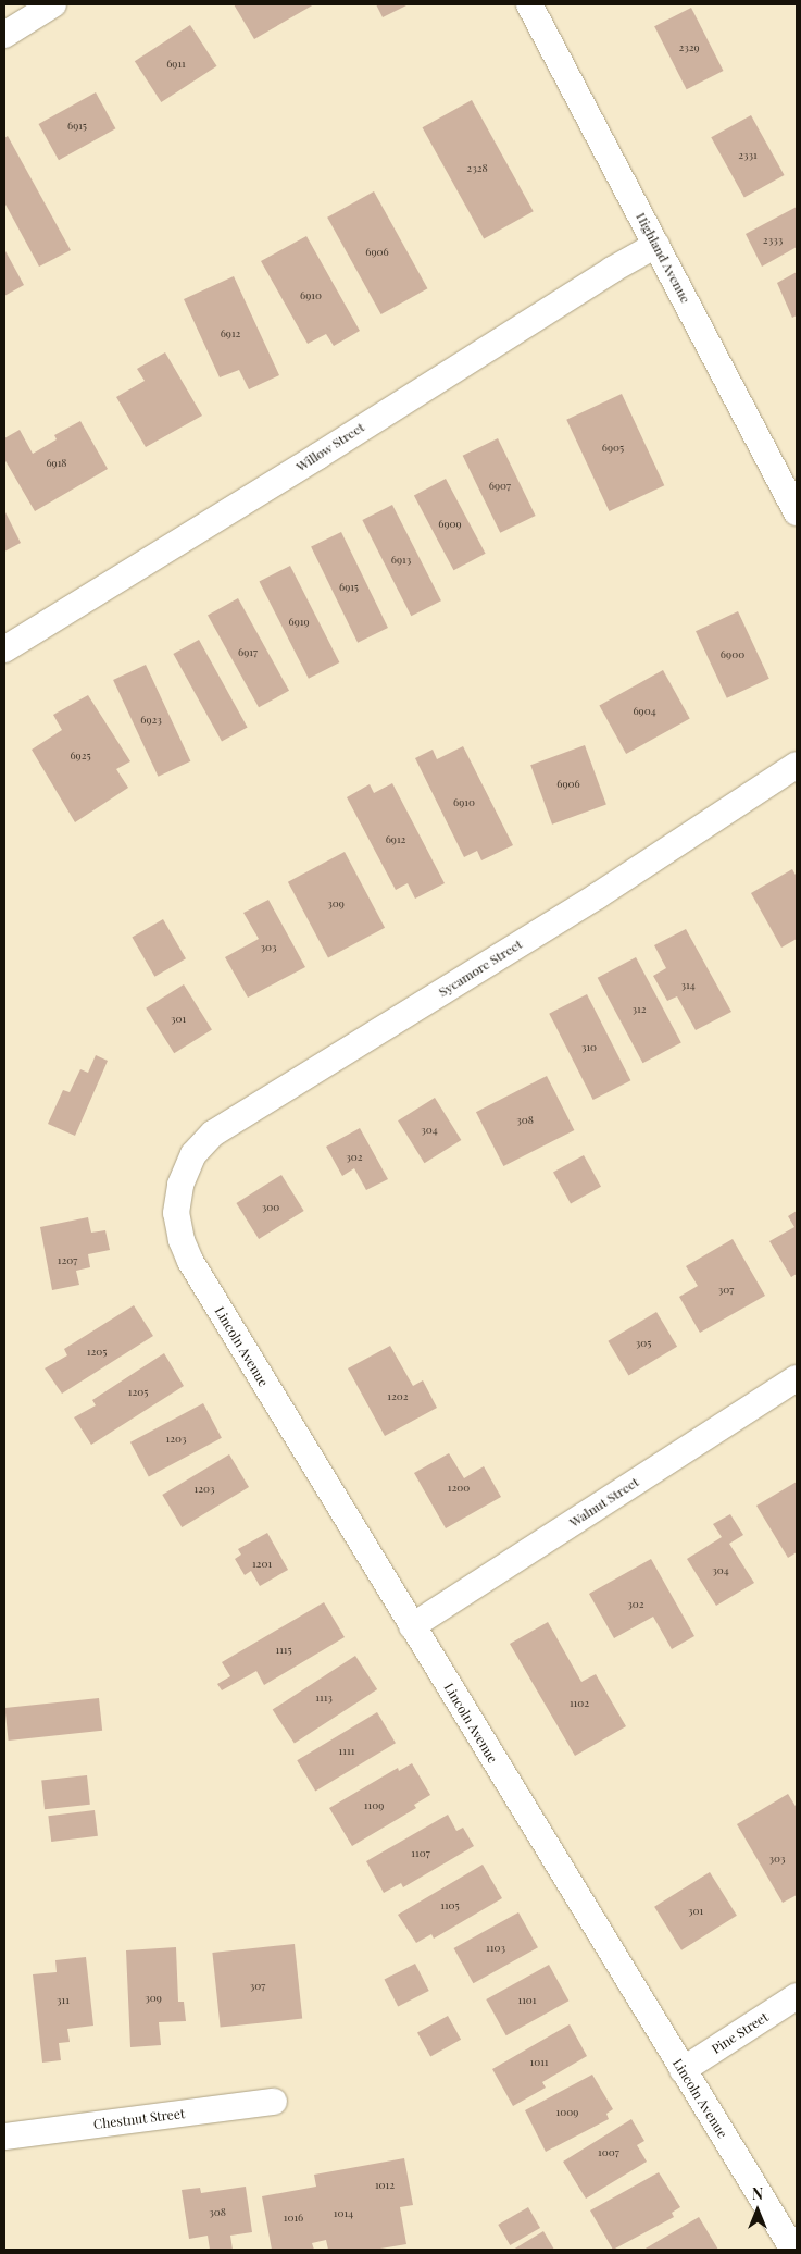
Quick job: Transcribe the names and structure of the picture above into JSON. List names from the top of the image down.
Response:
{
  "streets": {
    "street": [
      "Highland Avenue",
      "Willow Street",
      "Sycamore Street",
      "Lincoln Avenue",
      "Walnut Street",
      "Pine Street",
      "Chestnut Street"
    ]
  },
  "crossings": [
    ["Highland Avenue", "Willow Street"],
    ["Sycamore Street", "Lincoln Avenue"],
    ["Lincoln Avenue", "Walnut Street"],
    ["Lincoln Avenue", "Pine Street"]
  ],
  "house_numbers": [
    "2329",
    "6911",
    "6915",
    "2331",
    "2328",
    "2333",
    "6906",
    "6910",
    "6912",
    "6905",
    "6918",
    "6907",
    "6909",
    "6913",
    "6915",
    "6919",
    "6917",
    "6900",
    "6904",
    "6923",
    "6925",
    "6906",
    "6910",
    "6912",
    "309",
    "303",
    "314",
    "312",
    "301",
    "310",
    "308",
    "304",
    "302",
    "300",
    "1207",
    "307",
    "305",
    "1205",
    "1205",
    "1202",
    "1203",
    "1200",
    "1203",
    "1201",
    "304",
    "302",
    "1115",
    "1113",
    "1102",
    "1111",
    "1109",
    "1107",
    "303",
    "1105",
    "301",
    "1103",
    "307",
    "309",
    "311",
    "1101",
    "1011",
    "1009",
    "1007",
    "1012",
    "308",
    "1014",
    "1016"
  ],
  "north": "top"
}
